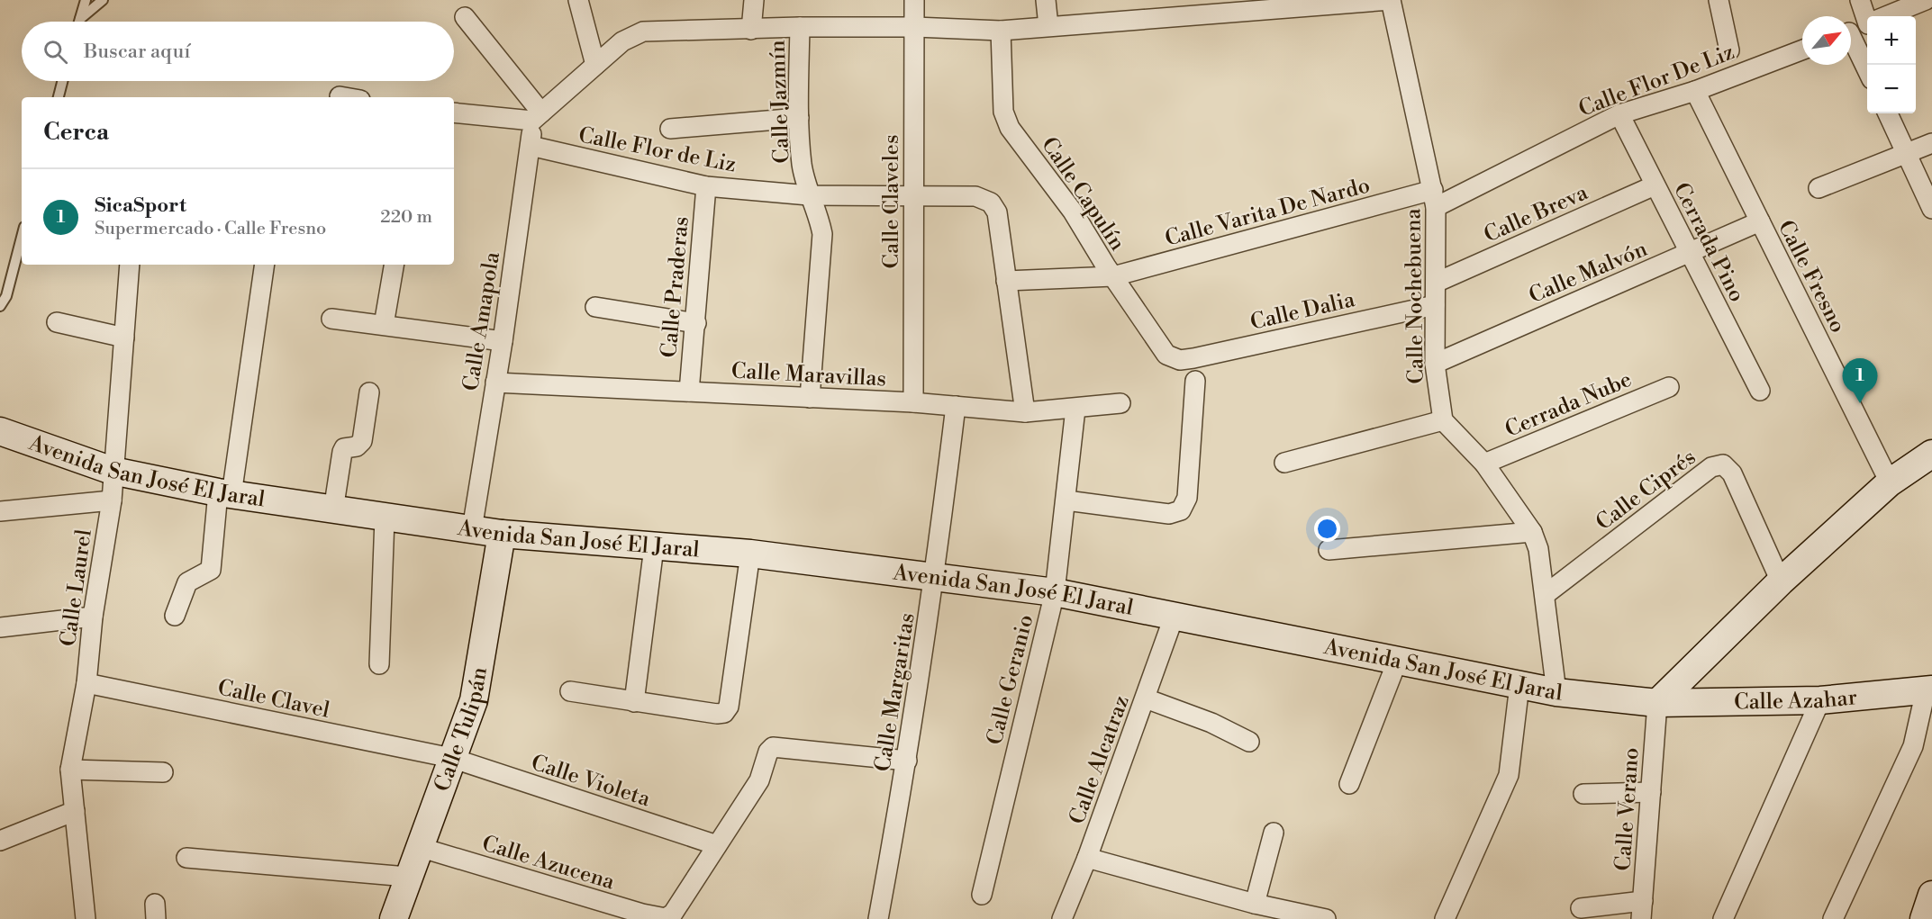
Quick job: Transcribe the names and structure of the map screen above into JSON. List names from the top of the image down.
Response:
{
  "streets": {
    "street": [
      "Calle Flor De Liz",
      "Calle Jazmín",
      "Calle Flor de Liz",
      "Calle Capulín",
      "Calle Claveles",
      "Calle Varita De Nardo",
      "Calle Breva",
      "Cerrada Pino",
      "Calle Malvón",
      "Calle Fresno",
      "Calle Praderas",
      "Calle Nochebuena",
      "Calle Dalia",
      "Calle Amapola",
      "Calle Maravillas",
      "Cerrada Nube",
      "Avenida San José El Jaral",
      "Calle Ciprés",
      "Calle Laurel",
      "Calle Geranio",
      "Calle Margaritas",
      "Calle Clavel",
      "Calle Azahar",
      "Calle Tulipán",
      "Calle Alcatraz",
      "Calle Violeta",
      "Calle Verano",
      "Calle Azucena"
    ]
  },
  "crossings": [
    ["Calle Flor De Liz", "Calle Varita De Nardo"],
    ["Calle Flor De Liz", "Cerrada Pino"],
    ["Calle Flor De Liz", "Calle Fresno"],
    ["Calle Flor De Liz", "Calle Nochebuena"],
    ["Calle Jazmín", "Calle Flor de Liz"],
    ["Calle Jazmín", "Calle Maravillas"],
    ["Calle Flor de Liz", "Calle Claveles"],
    ["Calle Flor de Liz", "Calle Varita De Nardo"],
    ["Calle Flor de Liz", "Calle Praderas"],
    ["Calle Flor de Liz", "Calle Amapola"],
    ["Calle Capulín", "Calle Varita De Nardo"],
    ["Calle Capulín", "Calle Dalia"],
    ["Calle Claveles", "Calle Maravillas"],
    ["Calle Varita De Nardo", "Calle Nochebuena"],
    ["Calle Breva", "Cerrada Pino"],
    ["Calle Breva", "Calle Nochebuena"],
    ["Cerrada Pino", "Calle Malvón"],
    ["Calle Malvón", "Calle Fresno"],
    ["Calle Malvón", "Calle Nochebuena"],
    ["Calle Praderas", "Calle Maravillas"],
    ["Calle Nochebuena", "Calle Dalia"],
    ["Calle Amapola", "Calle Maravillas"],
    ["Calle Amapola", "Avenida San José El Jaral"],
    ["Calle Maravillas", "Calle Geranio"],
    ["Calle Maravillas", "Calle Margaritas"],
    ["Avenida San José El Jaral", "Calle Laurel"],
    ["Avenida San José El Jaral", "Calle Geranio"],
    ["Avenida San José El Jaral", "Calle Margaritas"],
    ["Avenida San José El Jaral", "Calle Azahar"],
    ["Avenida San José El Jaral", "Calle Tulipán"],
    ["Avenida San José El Jaral", "Calle Alcatraz"],
    ["Avenida San José El Jaral", "Calle Verano"],
    ["Calle Laurel", "Calle Clavel"],
    ["Calle Clavel", "Calle Tulipán"],
    ["Calle Clavel", "Calle Violeta"],
    ["Calle Azahar", "Calle Verano"],
    ["Calle Tulipán", "Calle Violeta"],
    ["Calle Tulipán", "Calle Azucena"]
  ],
  "north": "top right",
  "page": {
    "map_buttons": ["+", "−"],
    "search": "Buscar aquí",
    "heading": "Cerca",
    "list": [
      {
        "mark": "1",
        "name": "SicaSport",
        "note": "Supermercado · Calle Fresno",
        "value": "220 m"
      }
    ],
    "pins": "1"
  }
}
